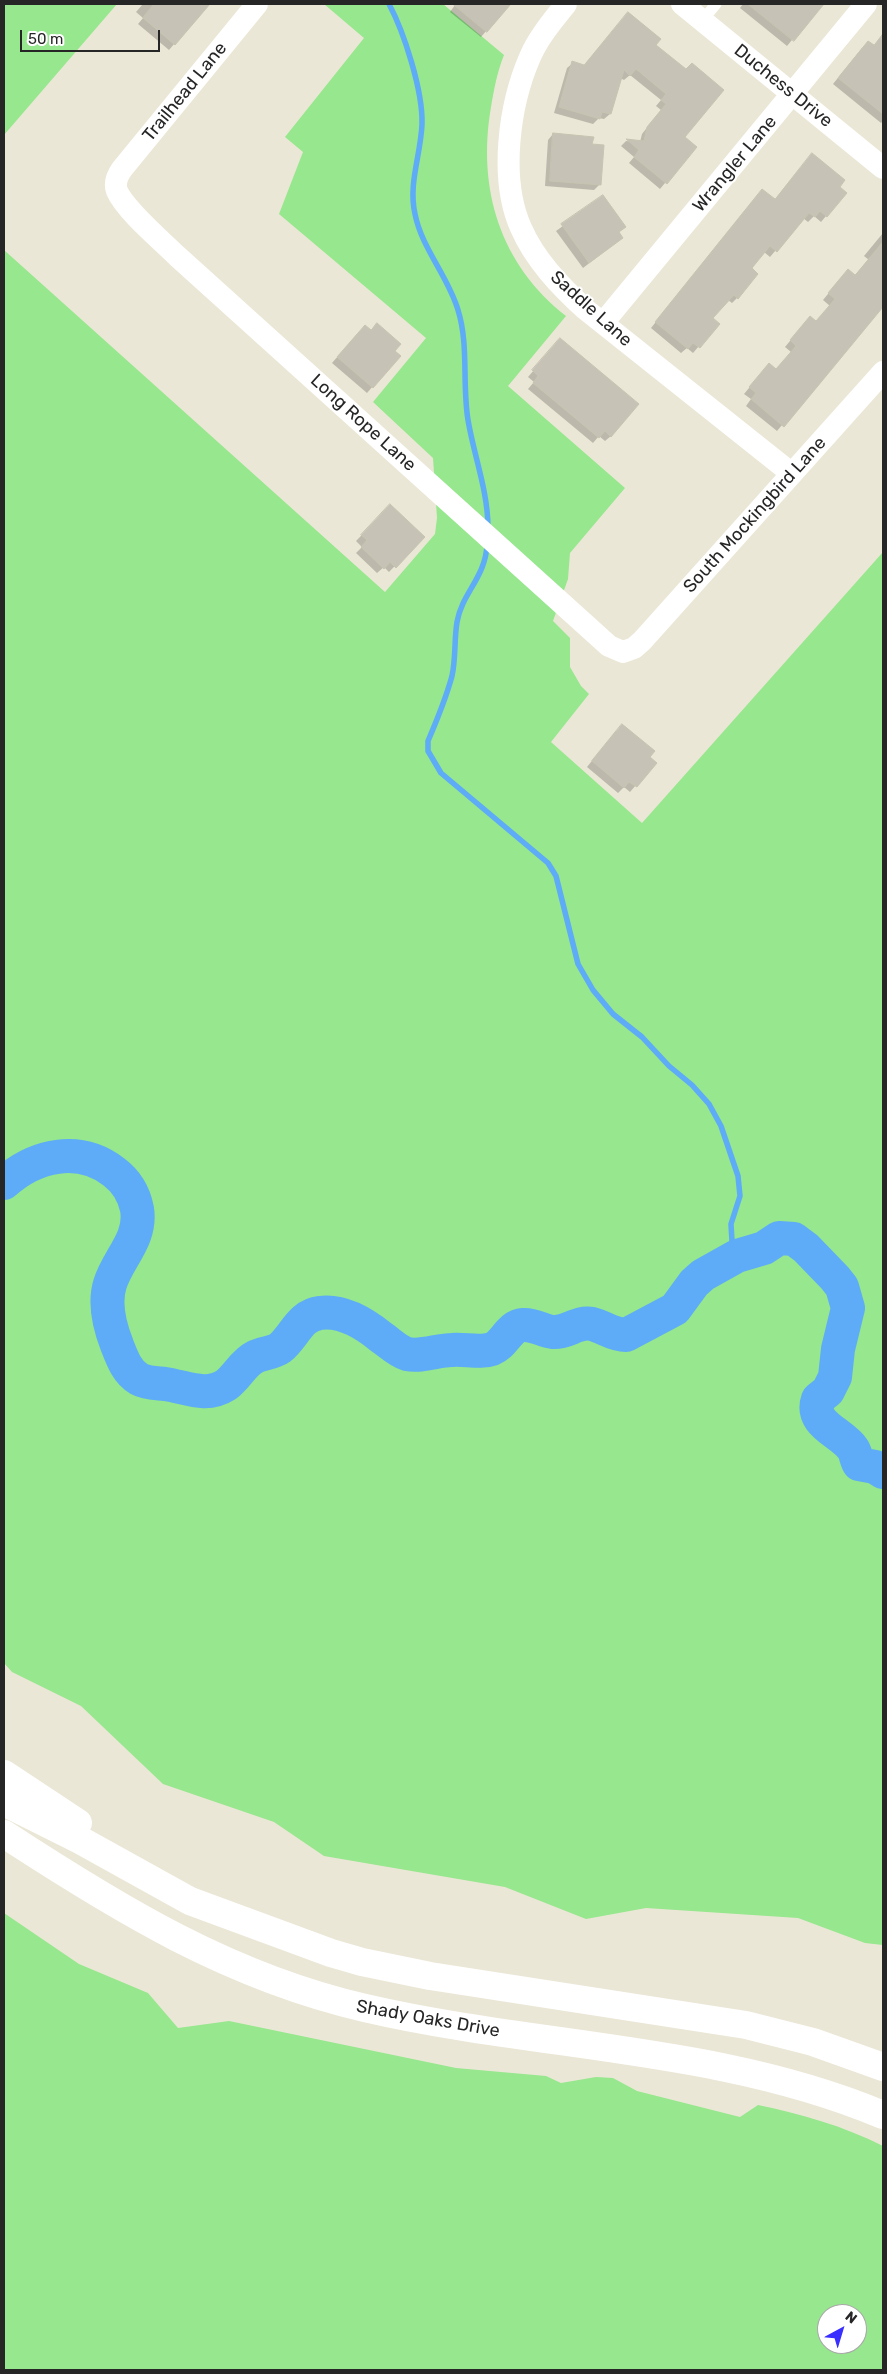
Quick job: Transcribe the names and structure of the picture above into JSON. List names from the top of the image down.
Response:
{
  "streets": {
    "street": [
      "Duchess Drive",
      "Trailhead Lane",
      "Wrangler Lane",
      "Saddle Lane",
      "Long Rope Lane",
      "South Mockingbird Lane",
      "Shady Oaks Drive"
    ]
  },
  "crossings": [
    ["Duchess Drive", "Wrangler Lane"],
    ["Trailhead Lane", "Long Rope Lane"],
    ["Wrangler Lane", "Saddle Lane"],
    ["Saddle Lane", "South Mockingbird Lane"],
    ["Long Rope Lane", "South Mockingbird Lane"]
  ],
  "scale_bar": "50 m",
  "north": "top right"
}
